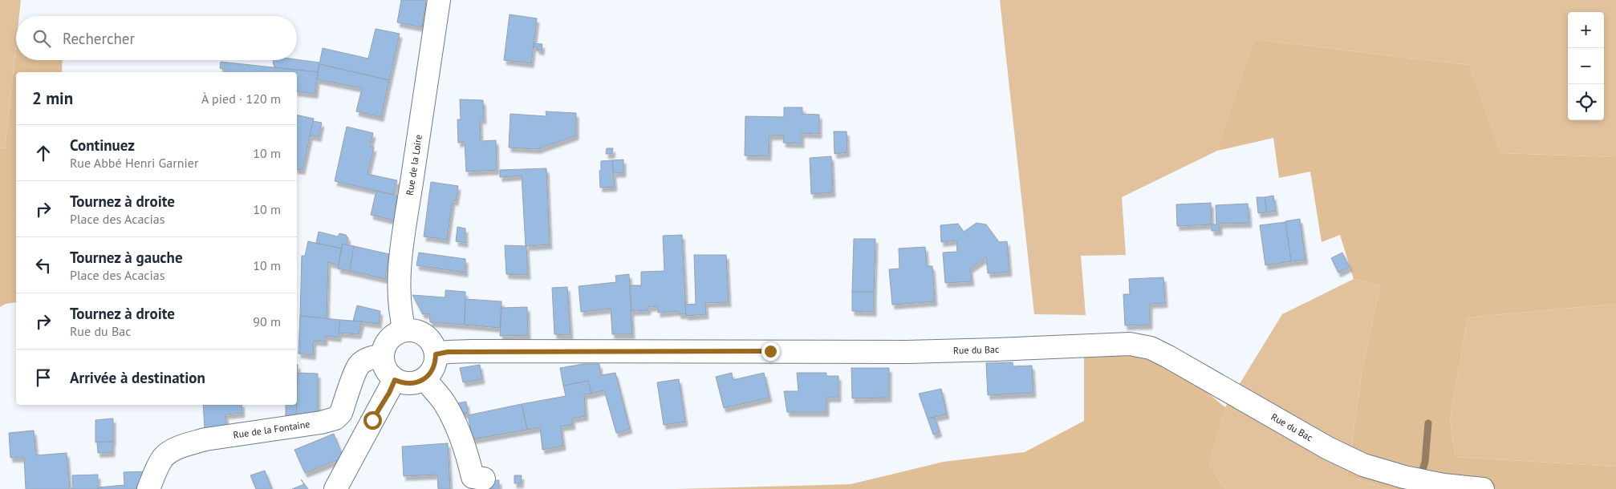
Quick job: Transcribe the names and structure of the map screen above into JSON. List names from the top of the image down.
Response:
{
  "streets": {
    "street": ["Rue de la Loire", "Rue du Bac", "Rue de la Fontaine"]
  },
  "crossings": [
    ["Rue de la Loire", "Rue du Bac"],
    ["Rue de la Loire", "Rue de la Fontaine"],
    ["Rue du Bac", "Rue de la Fontaine"]
  ],
  "page": {
    "map_buttons": ["+", "−"],
    "search": "Rechercher",
    "heading": ["2 min", "À pied · 120 m"],
    "list": [
      ["Continuez", "Rue Abbé Henri Garnier", "10 m"],
      ["Tournez à droite", "Place des Acacias", "10 m"],
      ["Tournez à gauche", "Place des Acacias", "10 m"],
      ["Tournez à droite", "Rue du Bac", "90 m"],
      "Arrivée à destination"
    ]
  }
}
